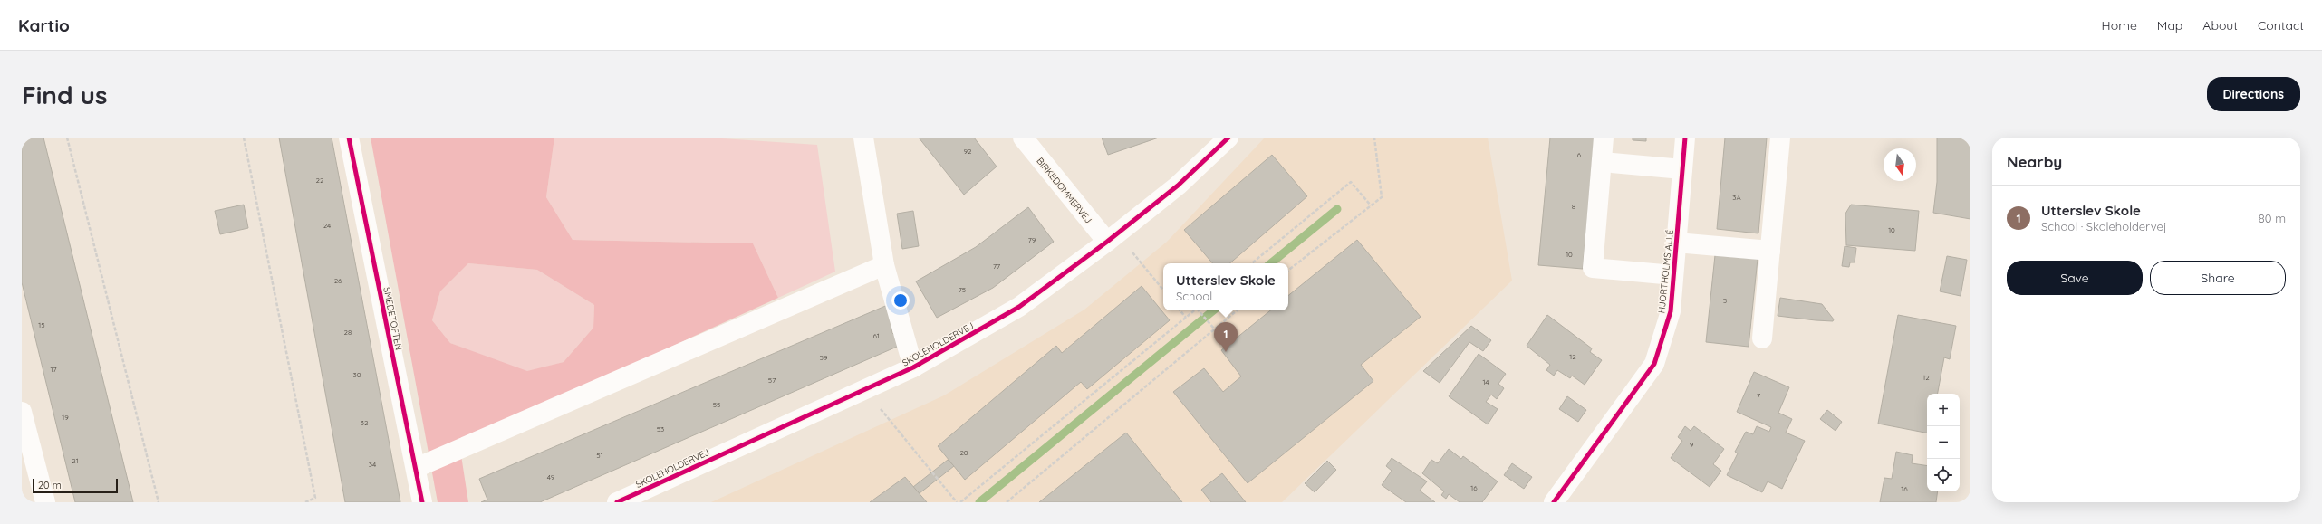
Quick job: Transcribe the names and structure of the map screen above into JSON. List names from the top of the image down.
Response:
{
  "streets": {
    "street": [
      "BIRKEDOMMERVEJ",
      "HJORTHOLMS ALLÉ",
      "SMEDETOFTEN",
      "SKOLEHOLDERVEJ"
    ]
  },
  "crossings": [
    ["BIRKEDOMMERVEJ", "SKOLEHOLDERVEJ"]
  ],
  "house_numbers": [
    "92",
    "6",
    "22",
    "3A",
    "8",
    "24",
    "10",
    "79",
    "10",
    "77",
    "26",
    "75",
    "5",
    "15",
    "28",
    "61",
    "12",
    "59",
    "17",
    "30",
    "12",
    "57",
    "14",
    "7",
    "55",
    "19",
    "32",
    "53",
    "9",
    "20",
    "51",
    "21",
    "34",
    "49",
    "16",
    "16"
  ],
  "scale_bar": "20 m",
  "north": "bottom",
  "page": {
    "header": "Kartio",
    "nav": [
      "Home",
      "Map",
      "About",
      "Contact"
    ],
    "buttons": [
      "Directions",
      ["Save", "Share"]
    ],
    "title": "Find us",
    "heading": "Nearby",
    "list": [
      {
        "mark": "1",
        "name": "Utterslev Skole",
        "note": "School · Skoleholdervej",
        "value": "80 m"
      }
    ],
    "popup": ["Utterslev Skole", "School"],
    "pins": "1",
    "map_buttons": ["+", "−"],
    "scale": "20 m"
  }
}
